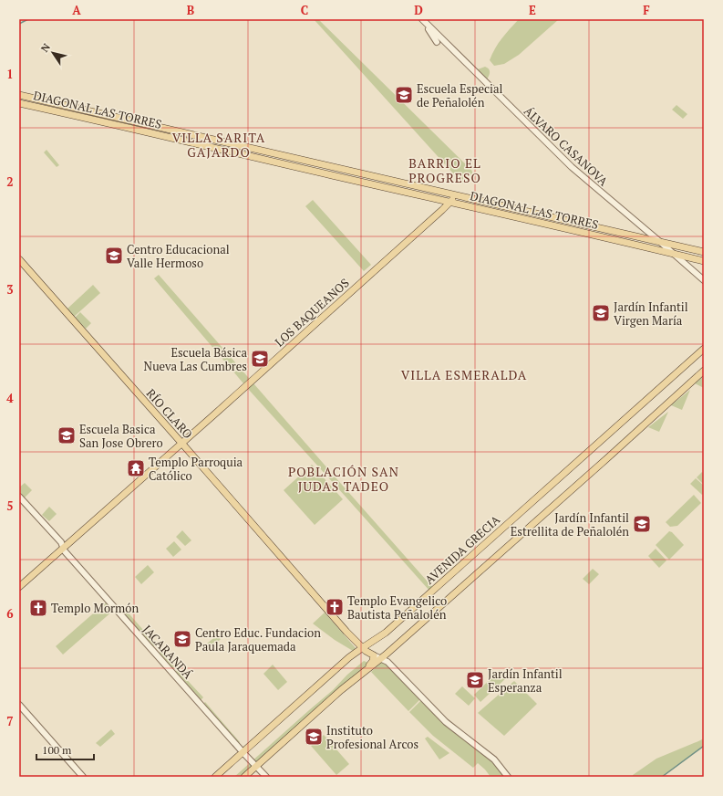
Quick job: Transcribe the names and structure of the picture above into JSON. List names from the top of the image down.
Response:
{
  "streets": {
    "main road": [
      "DIAGONAL LAS TORRES",
      "LOS BAQUEANOS",
      "RÍO CLARO",
      "AVENIDA GRECIA"
    ],
    "street": ["ÁLVARO CASANOVA", "JACARANDÁ"]
  },
  "crossings": [
    ["DIAGONAL LAS TORRES", "ÁLVARO CASANOVA"],
    ["DIAGONAL LAS TORRES", "LOS BAQUEANOS"],
    ["LOS BAQUEANOS", "RÍO CLARO"],
    ["LOS BAQUEANOS", "JACARANDÁ"],
    ["RÍO CLARO", "AVENIDA GRECIA"],
    ["AVENIDA GRECIA", "JACARANDÁ"]
  ],
  "districts": [
    "VILLA SARITA GAJARDO",
    "BARRIO EL PROGRESO",
    "VILLA ESMERALDA",
    "POBLACIÓN SAN JUDAS TADEO"
  ],
  "places": {
    "school or university": [
      "Escuela Especial de Peñalolén",
      "Centro Educacional Valle Hermoso",
      "Jardín Infantil Virgen María",
      "Escuela Básica Nueva Las Cumbres",
      "Escuela Basica San Jose Obrero",
      "Jardín Infantil Estrellita de Peñalolén",
      "Centro Educ. Fundacion Paula Jaraquemada",
      "Jardín Infantil Esperanza",
      "Instituto Profesional Arcos"
    ],
    "temple": ["Templo Parroquia Católico"],
    "church": ["Templo Evangelico Bautista Peñalolén", "Templo Mormón"]
  },
  "scale_bar": "100 m",
  "north": "top left",
  "grid": {
    "columns": [
      "A",
      "B",
      "C",
      "D",
      "E",
      "F"
    ],
    "rows": [
      "1",
      "2",
      "3",
      "4",
      "5",
      "6",
      "7"
    ]
  }
}
